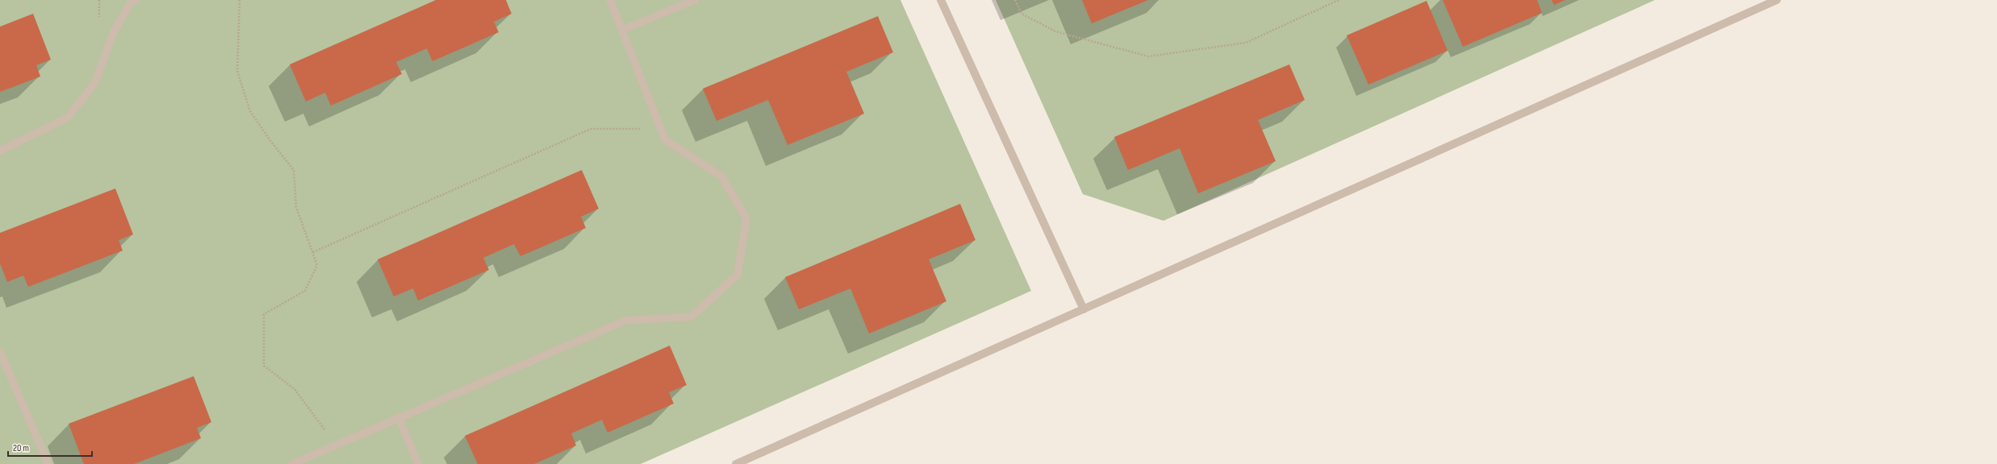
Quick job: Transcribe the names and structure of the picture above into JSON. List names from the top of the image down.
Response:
{
  "scale_bar": "20 m"
}
